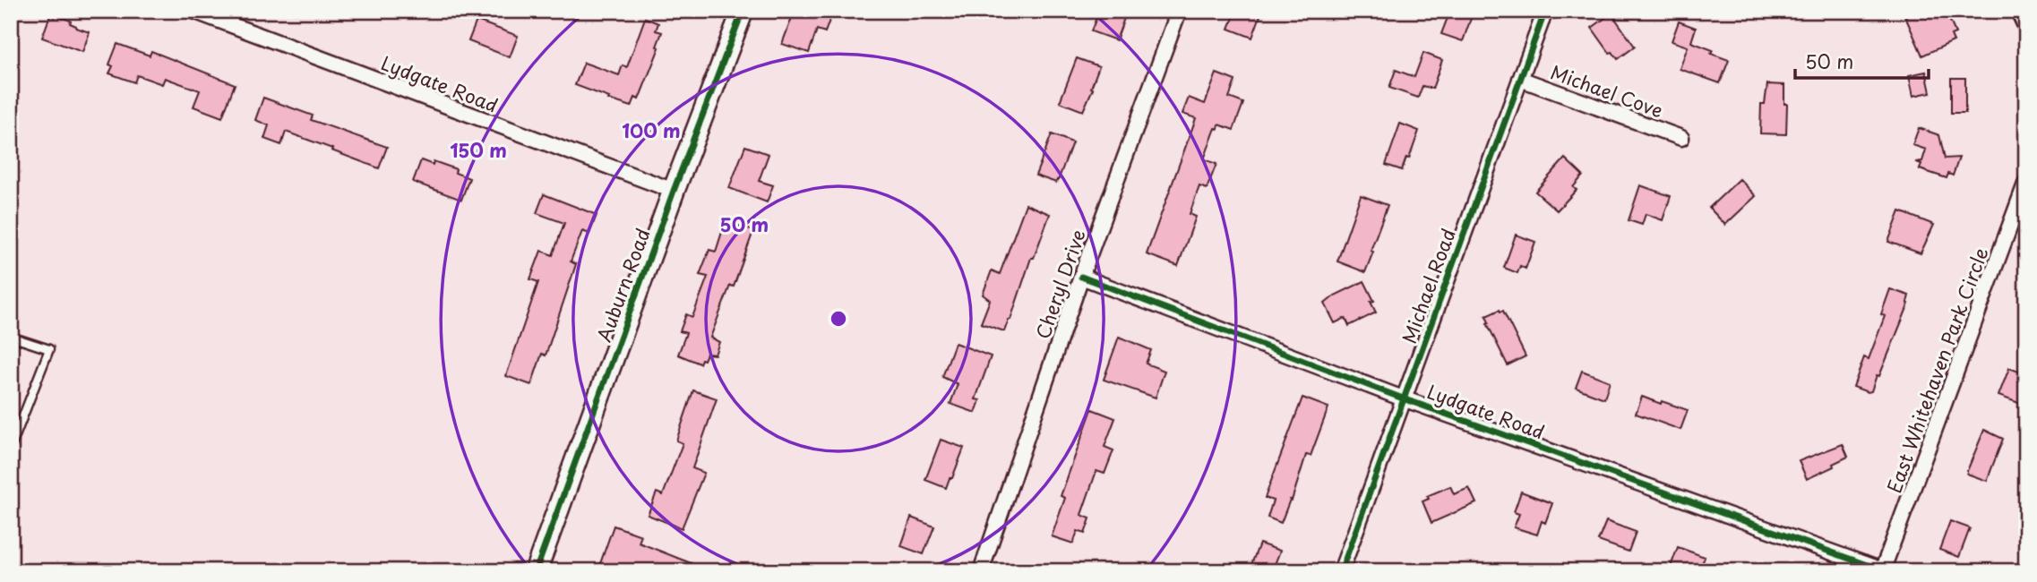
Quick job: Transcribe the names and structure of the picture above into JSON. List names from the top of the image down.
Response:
{
  "streets": {
    "street": [
      "Lydgate Road",
      "Michael Cove",
      "Cheryl Drive",
      "Auburn Road",
      "Michael Road",
      "East Whitehaven Park Circle"
    ]
  },
  "crossings": [
    ["Lydgate Road", "Cheryl Drive"],
    ["Lydgate Road", "Auburn Road"],
    ["Lydgate Road", "Michael Road"],
    ["Lydgate Road", "East Whitehaven Park Circle"],
    ["Michael Cove", "Michael Road"]
  ],
  "scale_bar": "50 m",
  "rings": ["100 m", "150 m", "50 m"]
}
